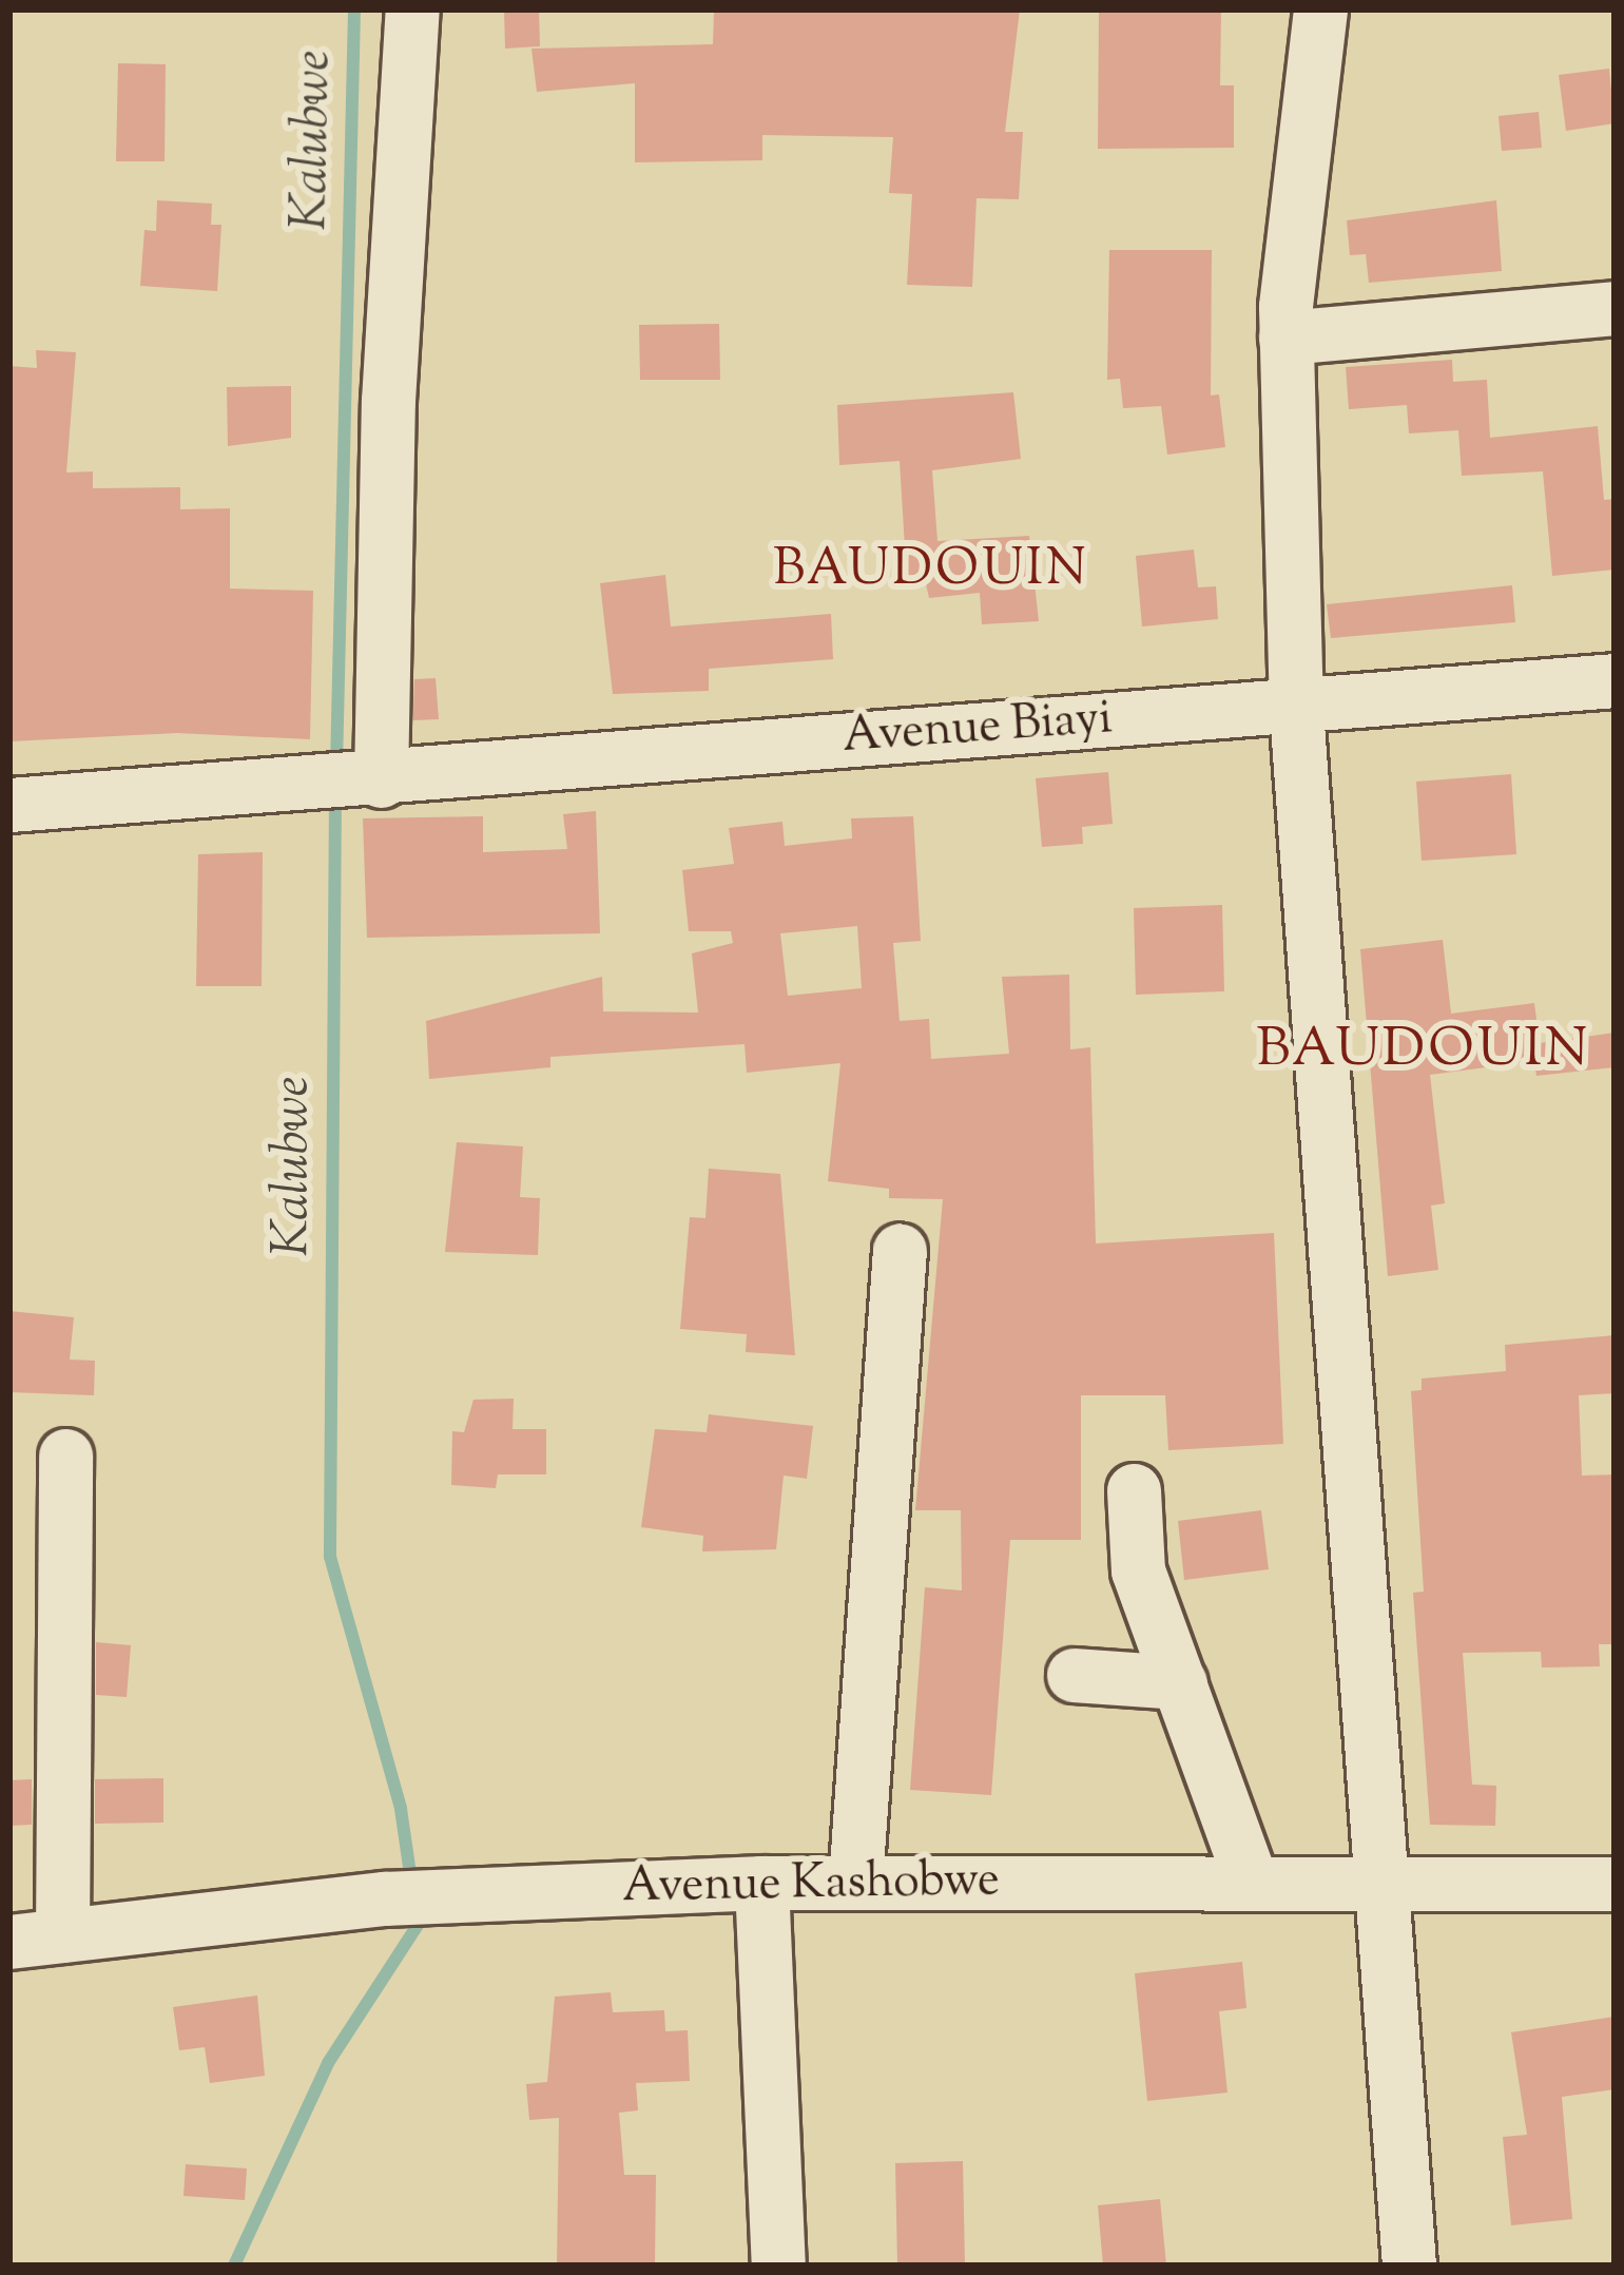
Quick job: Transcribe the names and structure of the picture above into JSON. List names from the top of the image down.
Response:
{
  "streets": {
    "street": ["Avenue Biayi", "Avenue Kashobwe"]
  },
  "districts": ["BAUDOUIN", "BAUDOUIN"],
  "water": ["Kalubwe"]
}
